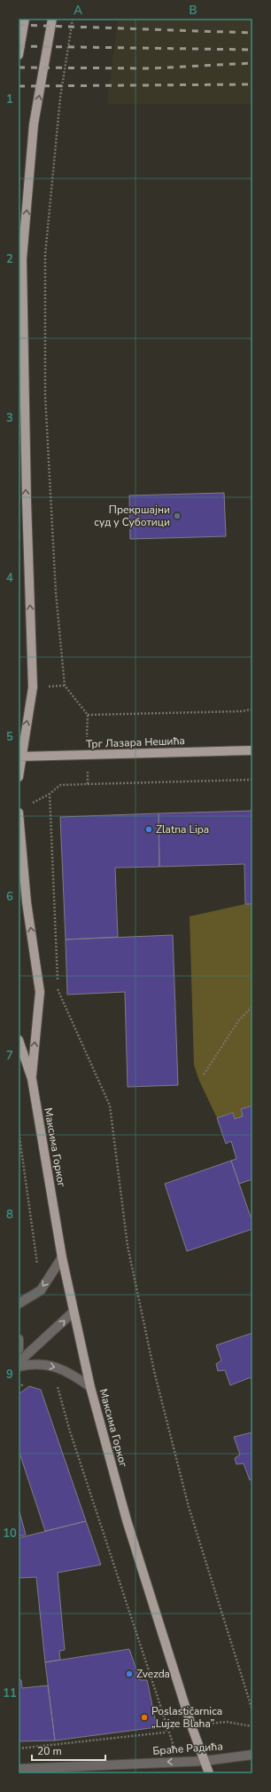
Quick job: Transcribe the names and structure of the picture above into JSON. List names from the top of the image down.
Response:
{
  "streets": {
    "main road": ["Трг Лазара Нешића", "Максима Горког"],
    "street": ["Браће Радића"]
  },
  "crossings": [
    ["Максима Горког", "Браће Радића"]
  ],
  "one_way": ["Браће Радића"],
  "places": [
    "Прекршајни суд у Суботици",
    "Zlatna Lipa",
    "Zvezda",
    "Poslastičarnica „Lujze Blaha”"
  ],
  "scale_bar": "20 m",
  "grid": {
    "columns": ["A", "B"],
    "rows": [
      "1",
      "2",
      "3",
      "4",
      "5",
      "6",
      "7",
      "8",
      "9",
      "10",
      "11"
    ]
  }
}
